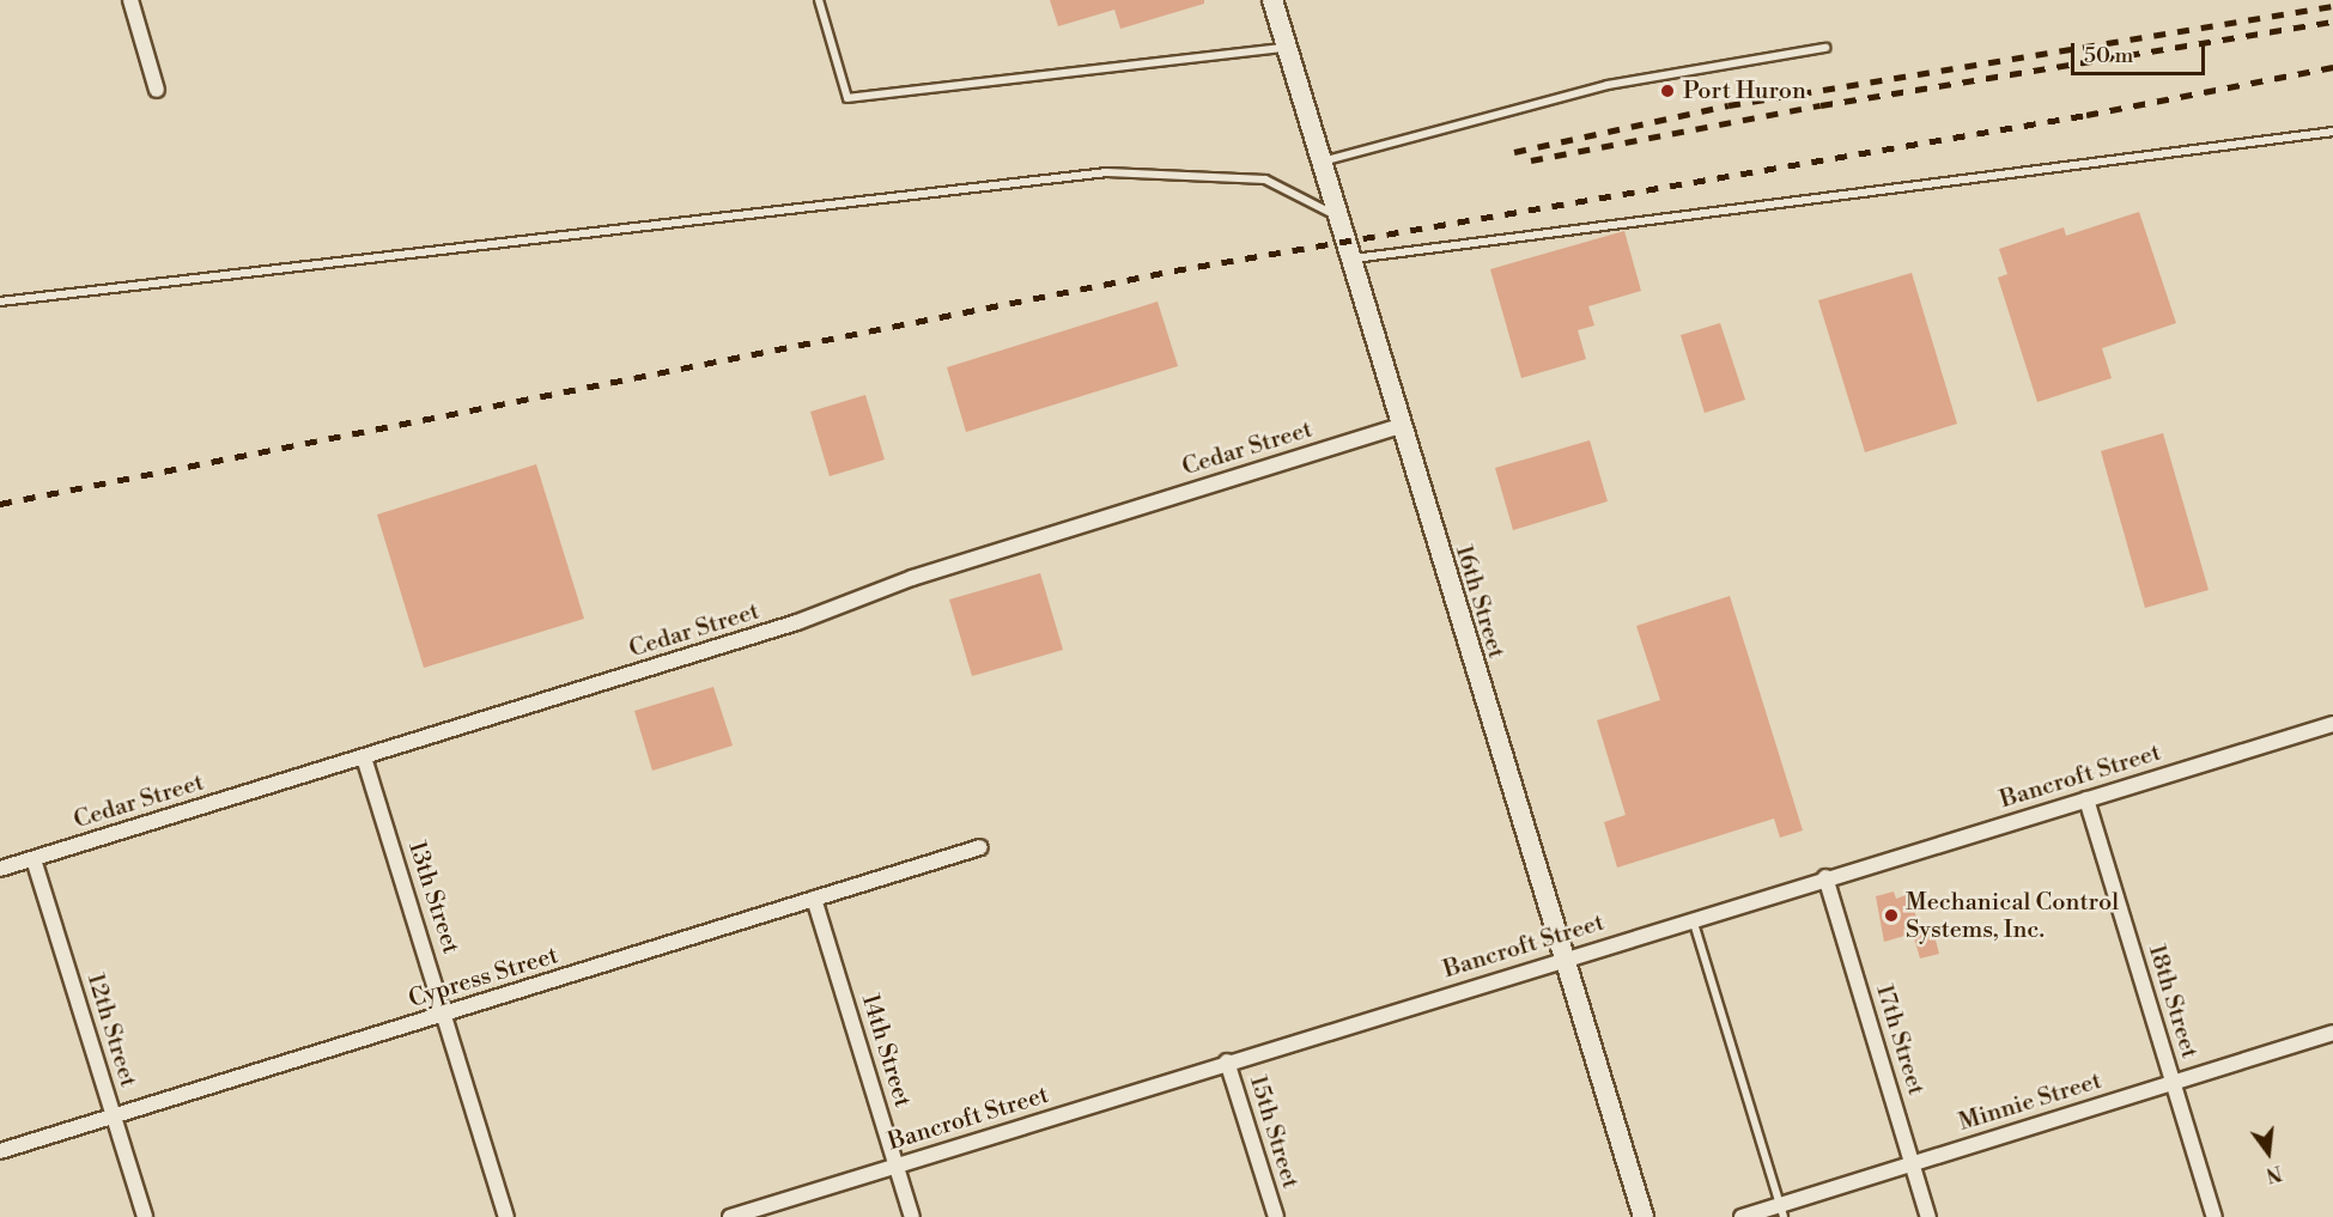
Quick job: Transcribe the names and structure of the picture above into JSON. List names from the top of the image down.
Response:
{
  "streets": {
    "street": [
      "Cedar Street",
      "16th Street",
      "Bancroft Street",
      "13th Street",
      "Cypress Street",
      "18th Street",
      "12th Street",
      "17th Street",
      "14th Street",
      "Minnie Street",
      "15th Street"
    ]
  },
  "crossings": [
    ["Cedar Street", "16th Street"],
    ["Cedar Street", "13th Street"],
    ["Cedar Street", "12th Street"],
    ["16th Street", "Bancroft Street"],
    ["Bancroft Street", "18th Street"],
    ["Bancroft Street", "17th Street"],
    ["Bancroft Street", "14th Street"],
    ["Bancroft Street", "15th Street"],
    ["13th Street", "Cypress Street"],
    ["Cypress Street", "12th Street"],
    ["Cypress Street", "14th Street"],
    ["18th Street", "Minnie Street"],
    ["17th Street", "Minnie Street"]
  ],
  "places": ["Port Huron", "Mechanical Control Systems, Inc."],
  "scale_bar": "50 m",
  "north": "bottom"
}
